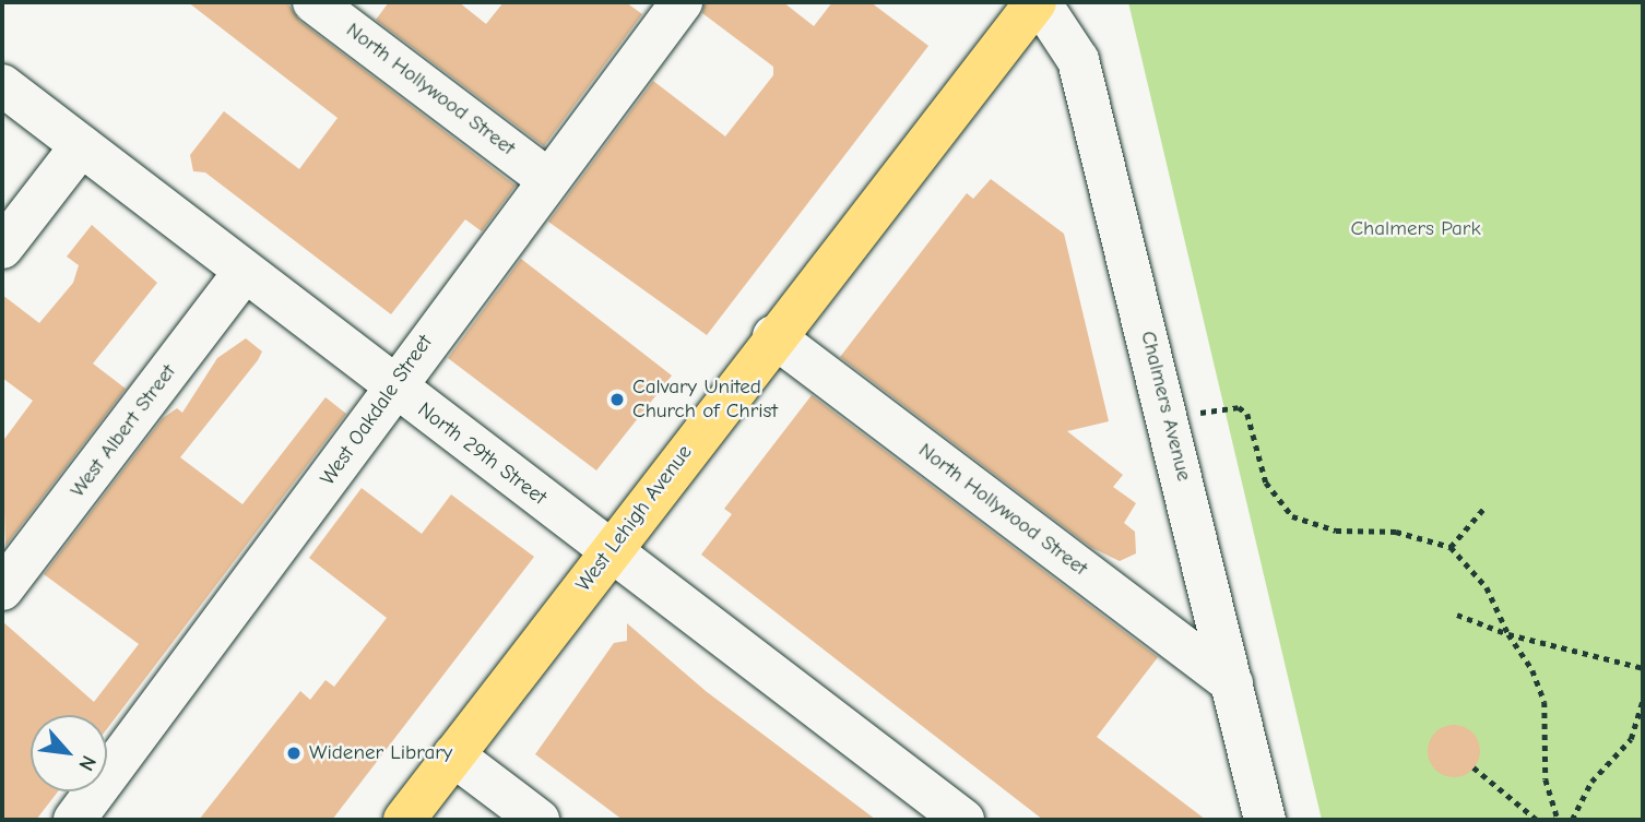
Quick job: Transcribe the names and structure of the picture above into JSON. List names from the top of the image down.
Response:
{
  "streets": {
    "main road": ["West Lehigh Avenue"],
    "street": [
      "North Hollywood Street",
      "Chalmers Avenue",
      "West Oakdale Street",
      "West Albert Street",
      "North 29th Street"
    ]
  },
  "crossings": [
    ["North Hollywood Street", "Chalmers Avenue"],
    ["North Hollywood Street", "West Oakdale Street"],
    ["North Hollywood Street", "West Lehigh Avenue"],
    ["Chalmers Avenue", "West Lehigh Avenue"],
    ["West Oakdale Street", "North 29th Street"],
    ["West Albert Street", "North 29th Street"],
    ["North 29th Street", "West Lehigh Avenue"]
  ],
  "parks": ["Chalmers Park"],
  "places": ["Calvary United Church of Christ", "Widener Library"],
  "north": "bottom right"
}
